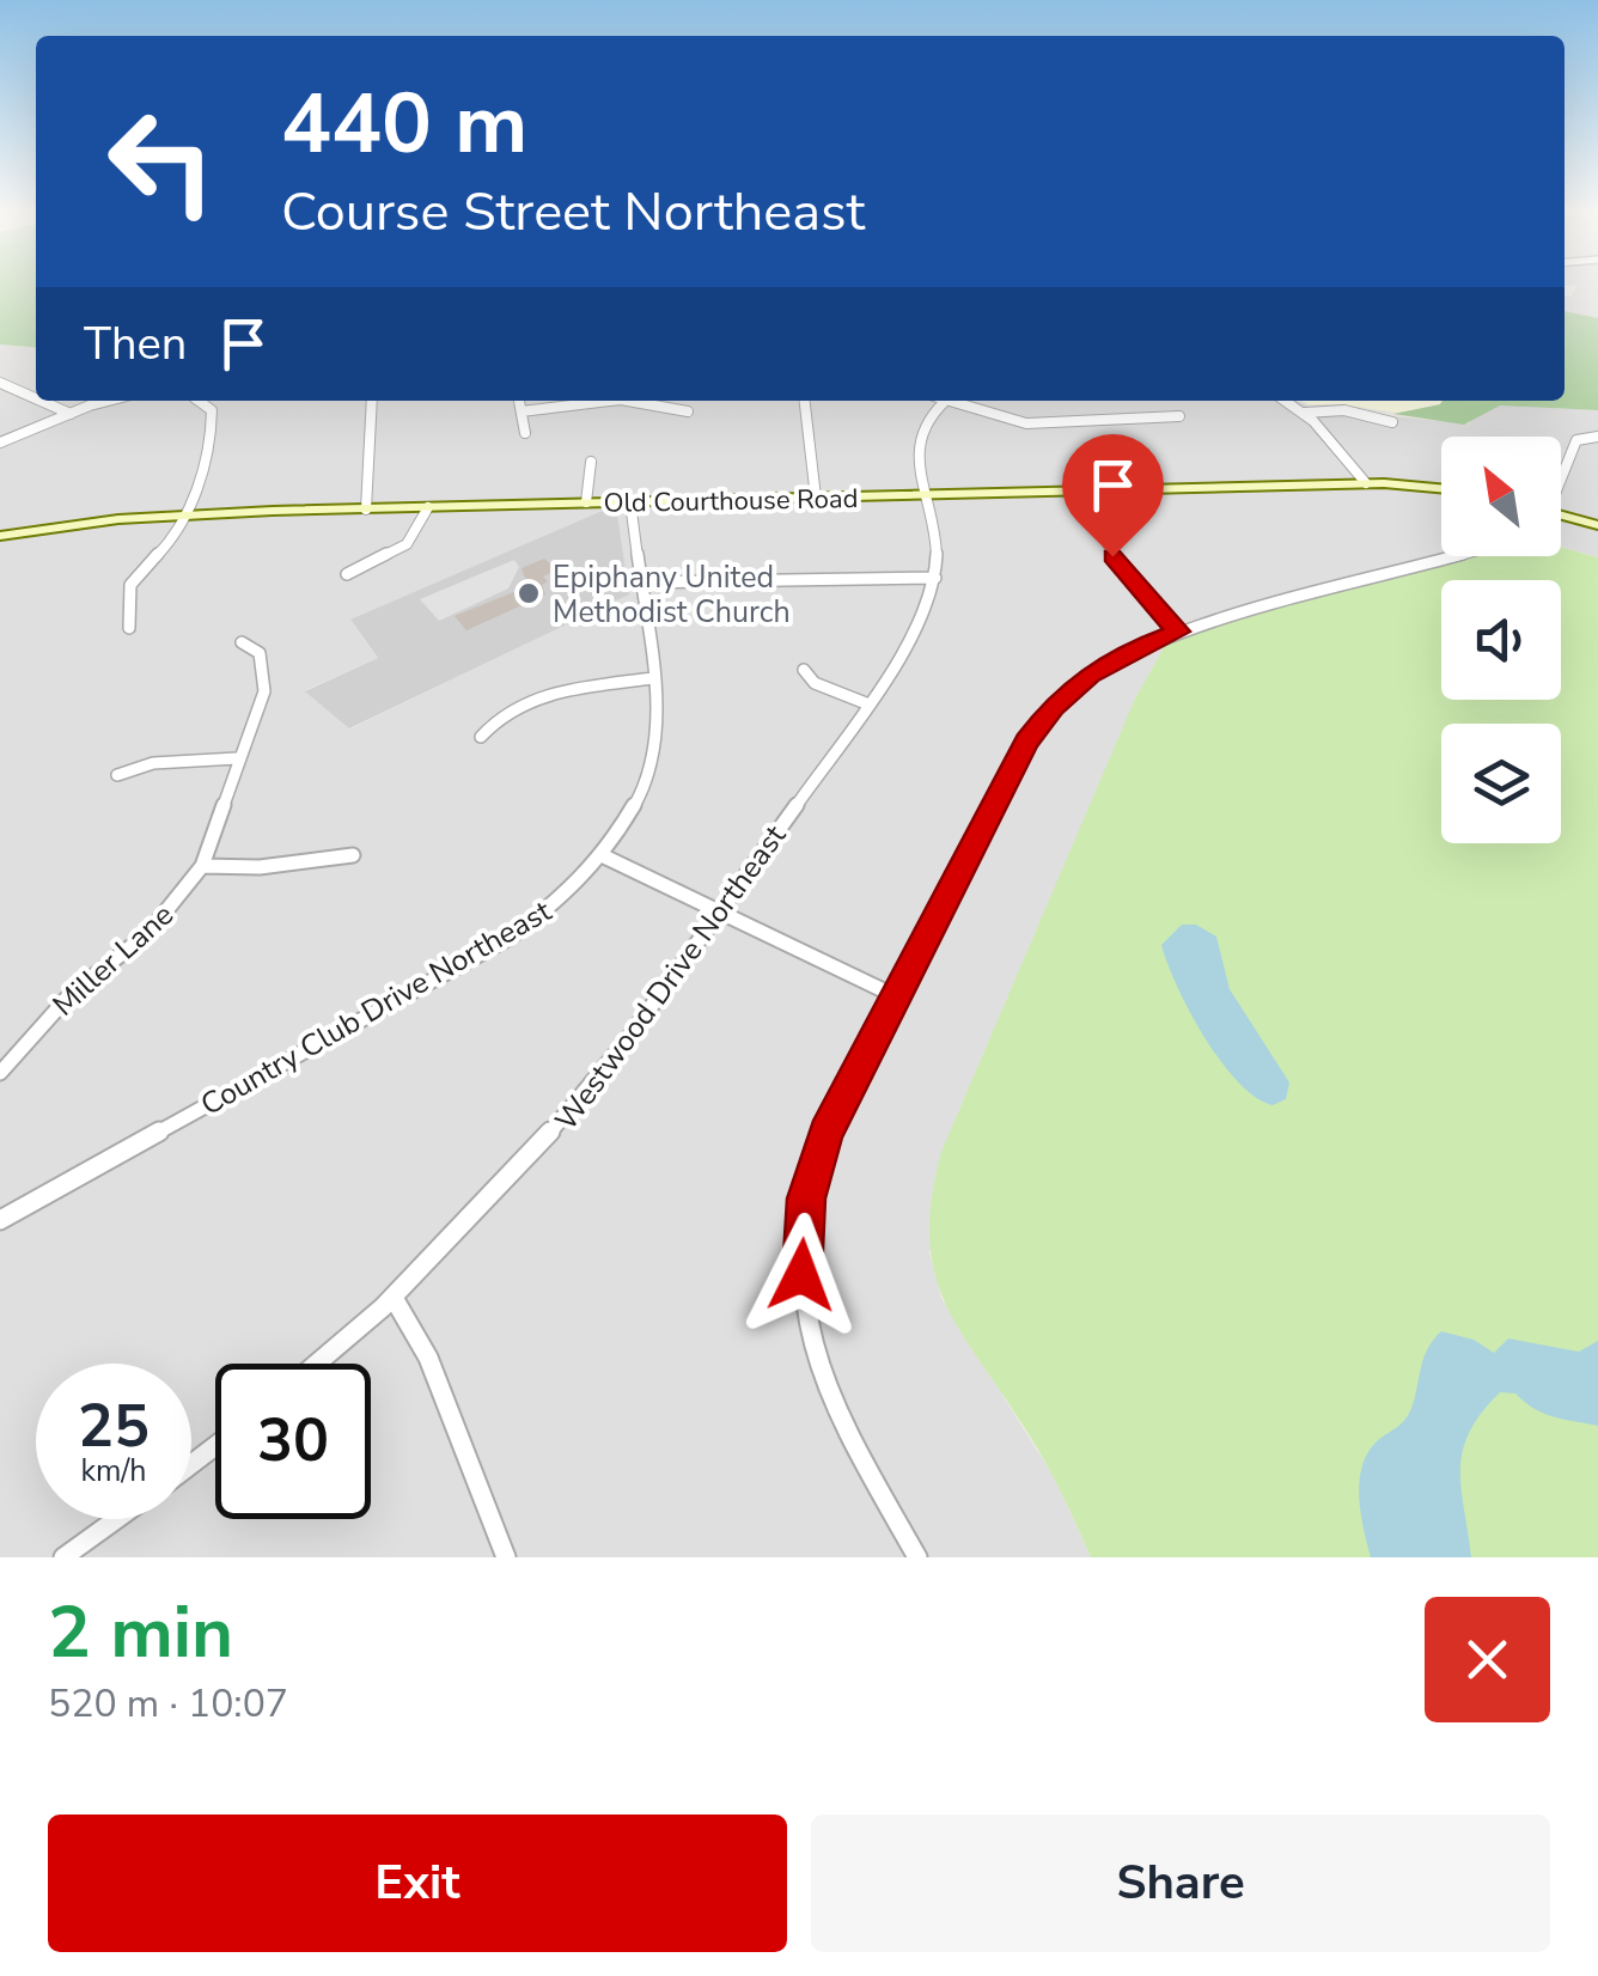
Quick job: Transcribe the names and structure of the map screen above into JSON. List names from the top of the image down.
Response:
{
  "streets": {
    "street": [
      "Old Courthouse Road",
      "Miller Lane",
      "Westwood Drive Northeast",
      "Country Club Drive Northeast"
    ]
  },
  "crossings": [
    ["Old Courthouse Road", "Westwood Drive Northeast"],
    ["Old Courthouse Road", "Country Club Drive Northeast"]
  ],
  "places": ["Epiphany United Methodist Church"],
  "north": "top left",
  "page": {
    "turn": ["440 m", "Course Street Northeast"],
    "then": "Then",
    "speed": "25 km/h",
    "limit": "30",
    "heading": ["2 min", "520 m · 10:07"],
    "buttons": ["Exit", "Share"]
  }
}
